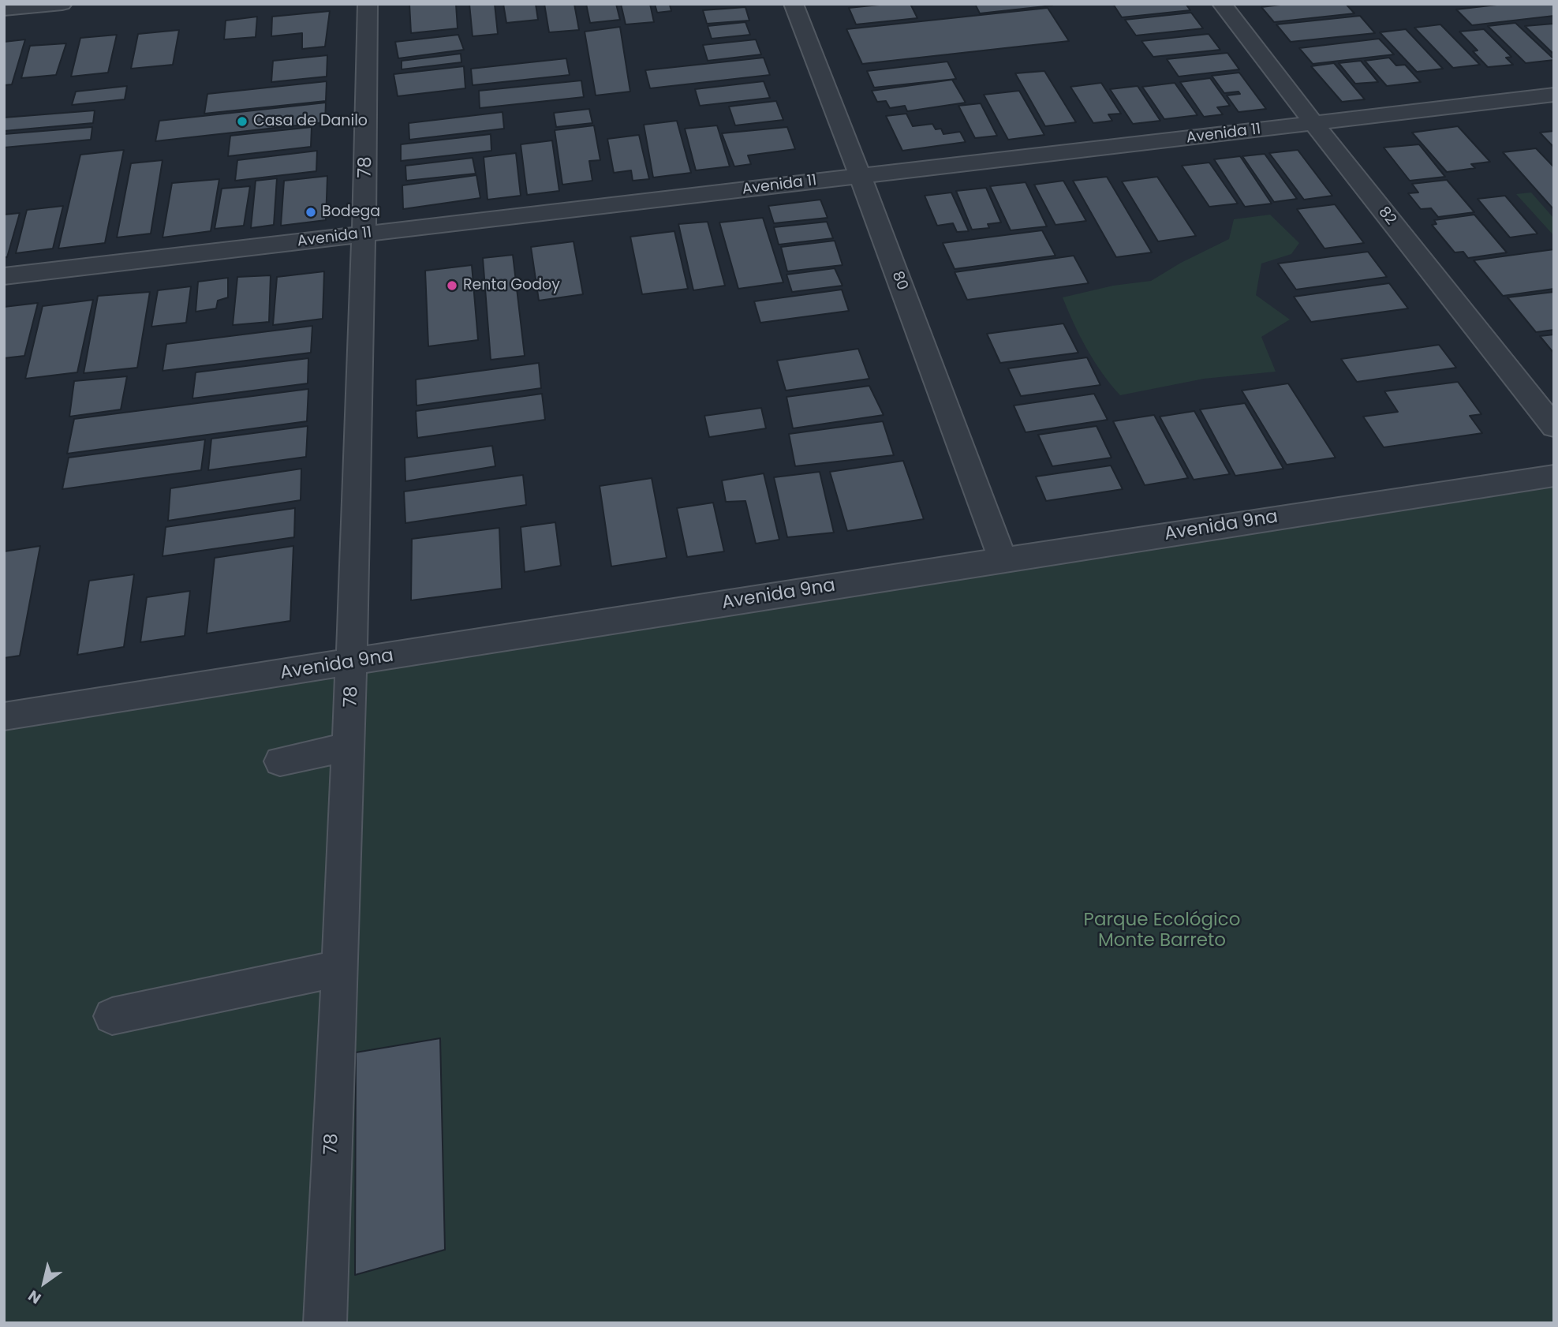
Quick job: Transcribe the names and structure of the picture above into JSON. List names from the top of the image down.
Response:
{
  "streets": {
    "street": [
      "Avenida 11",
      "78",
      "82",
      "80",
      "Avenida 9na"
    ]
  },
  "crossings": [
    ["Avenida 11", "78"],
    ["Avenida 11", "82"],
    ["Avenida 11", "80"],
    ["78", "Avenida 9na"],
    ["80", "Avenida 9na"]
  ],
  "parks": ["Parque Ecológico Monte Barreto"],
  "places": ["Casa de Danilo", "Bodega", "Renta Godoy"],
  "north": "bottom left"
}
